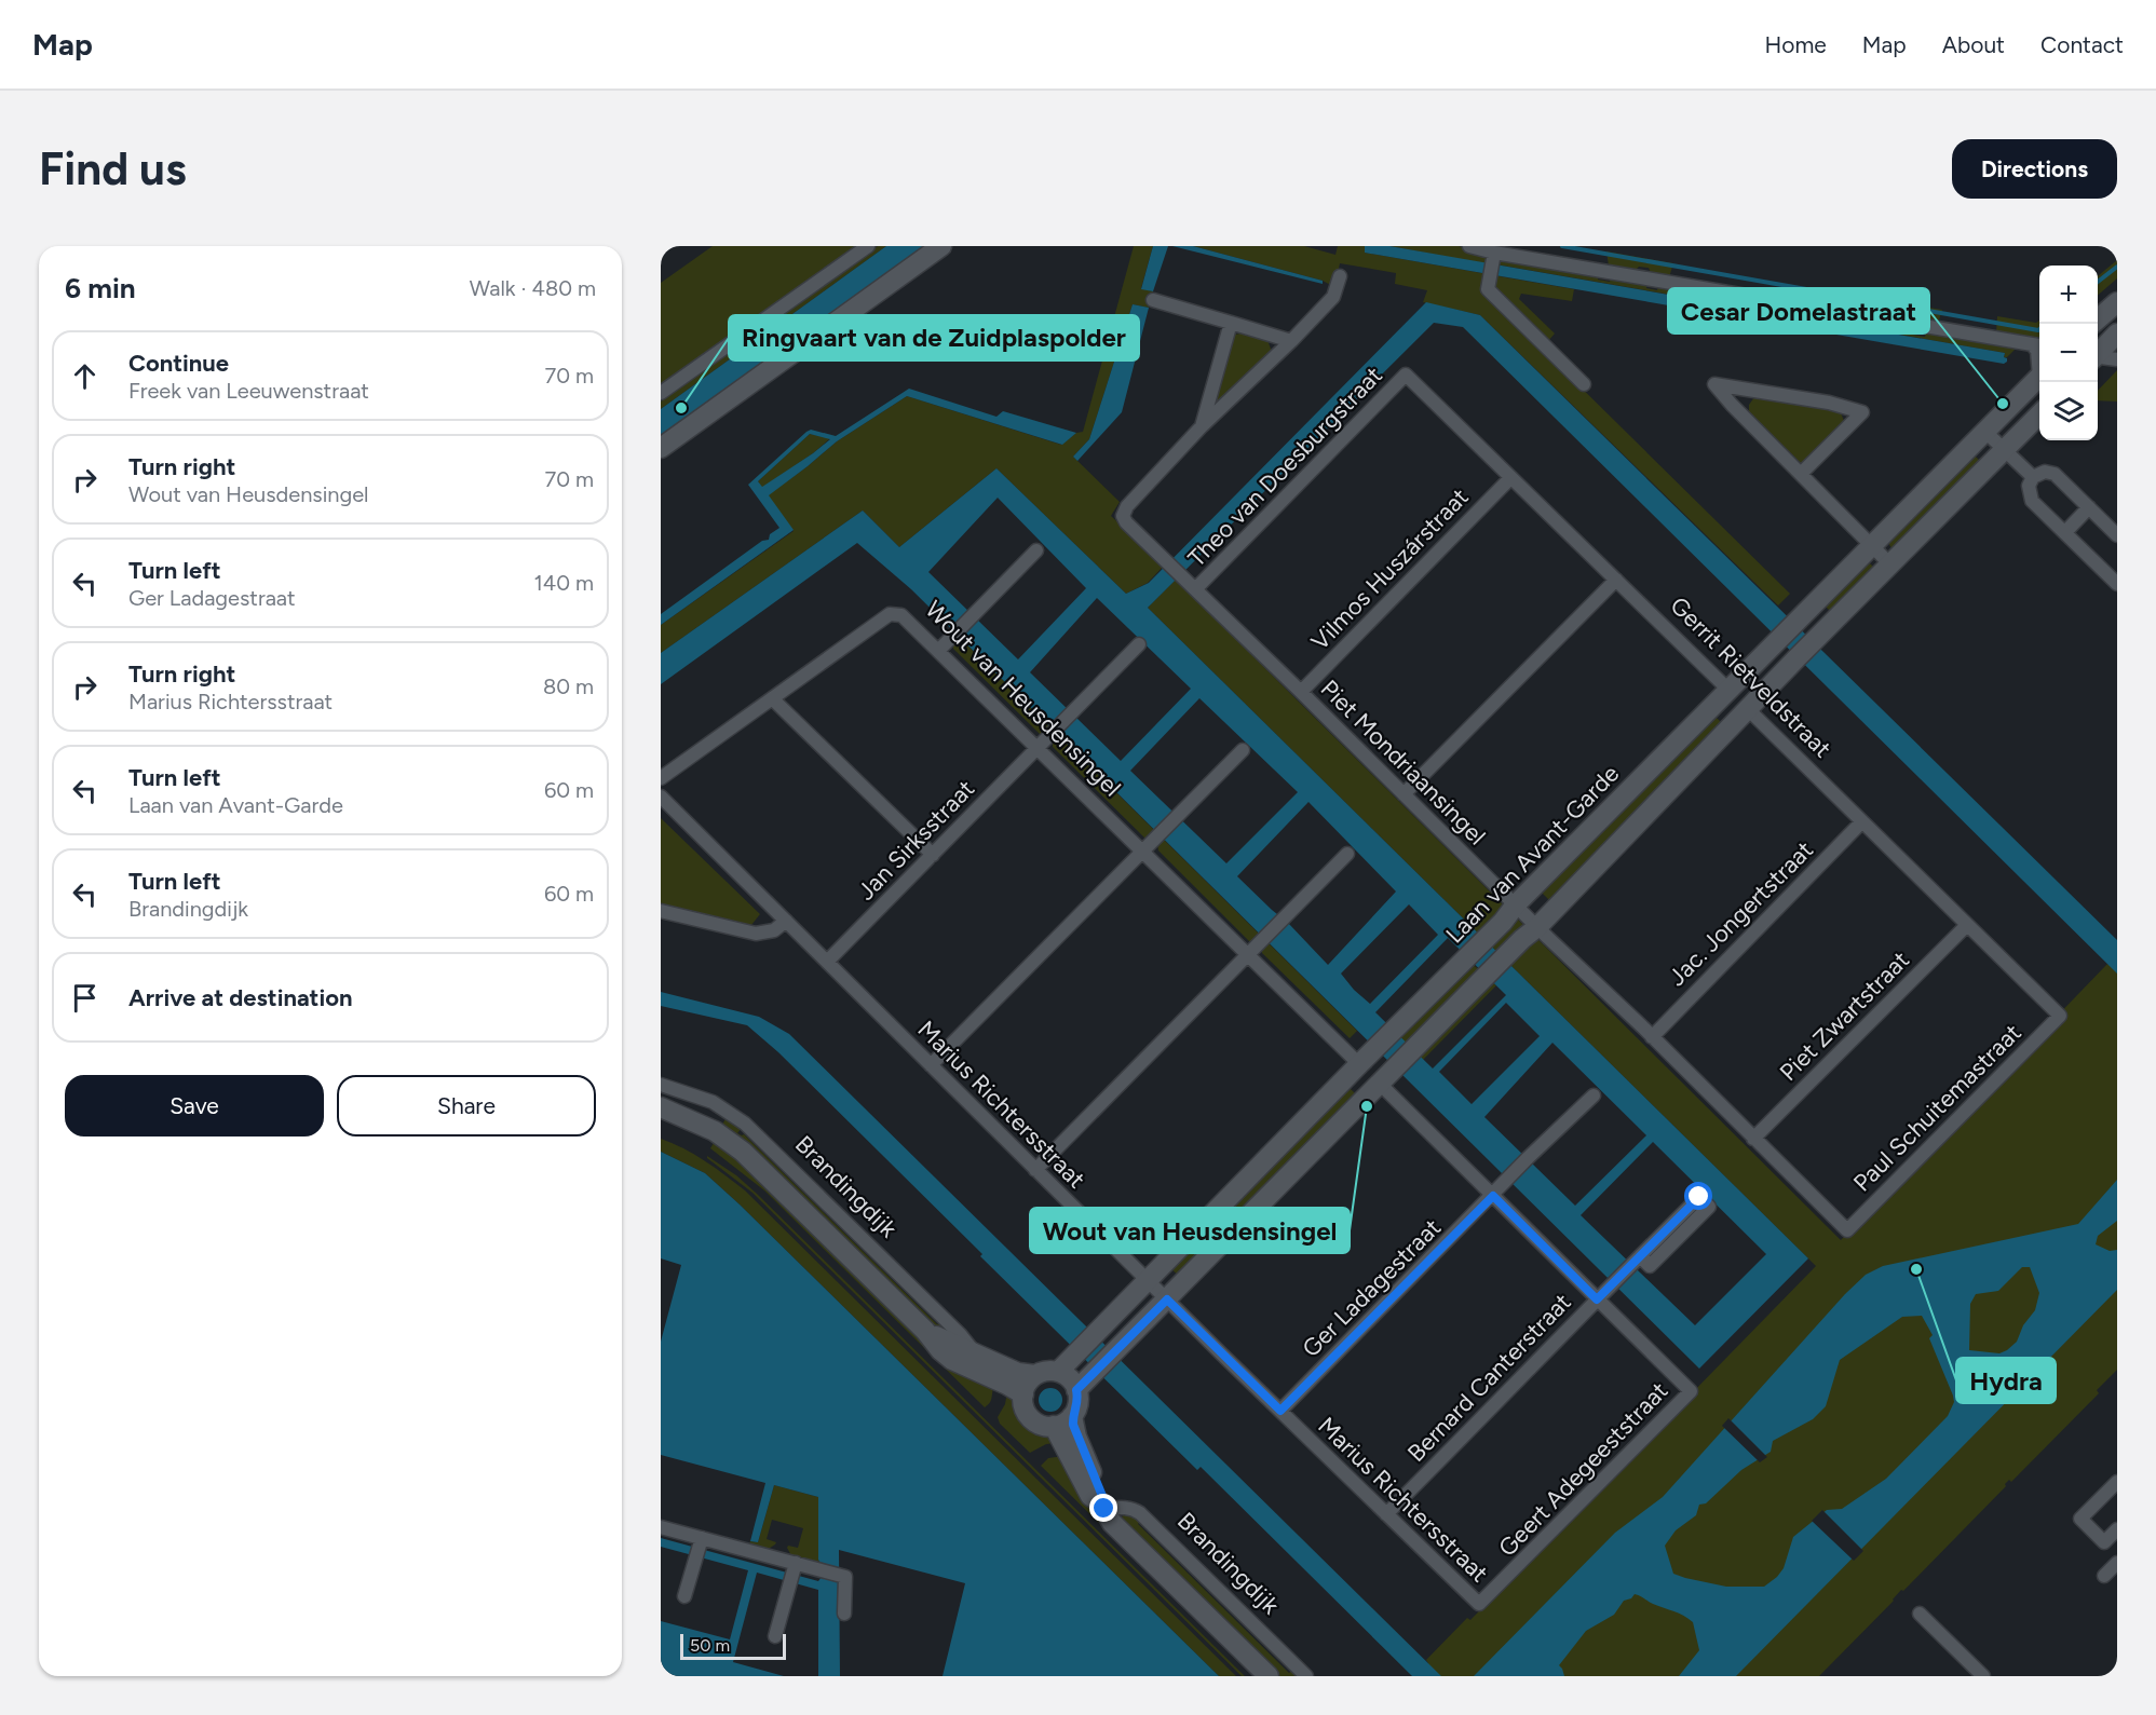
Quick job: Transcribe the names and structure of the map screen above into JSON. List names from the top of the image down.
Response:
{
  "streets": {
    "street": [
      "Theo van Doesburgstraat",
      "Vilmos Huszárstraat",
      "Gerrit Rietveldstraat",
      "Wout van Heusdensingel",
      "Piet Mondriaansingel",
      "Jan Sirksstraat",
      "Laan van Avant-Garde",
      "Jac. Jongertstraat",
      "Piet Zwartstraat",
      "Marius Richtersstraat",
      "Paul Schuitemastraat",
      "Brandingdijk",
      "Ger Ladagestraat",
      "Bernard Canterstraat",
      "Geert Adegeeststraat"
    ]
  },
  "crossings": [
    ["Theo van Doesburgstraat", "Gerrit Rietveldstraat"],
    ["Theo van Doesburgstraat", "Piet Mondriaansingel"],
    ["Vilmos Huszárstraat", "Gerrit Rietveldstraat"],
    ["Vilmos Huszárstraat", "Piet Mondriaansingel"],
    ["Gerrit Rietveldstraat", "Laan van Avant-Garde"],
    ["Gerrit Rietveldstraat", "Jac. Jongertstraat"],
    ["Gerrit Rietveldstraat", "Piet Zwartstraat"],
    ["Gerrit Rietveldstraat", "Paul Schuitemastraat"],
    ["Wout van Heusdensingel", "Jan Sirksstraat"],
    ["Wout van Heusdensingel", "Laan van Avant-Garde"],
    ["Wout van Heusdensingel", "Ger Ladagestraat"],
    ["Wout van Heusdensingel", "Bernard Canterstraat"],
    ["Wout van Heusdensingel", "Geert Adegeeststraat"],
    ["Piet Mondriaansingel", "Laan van Avant-Garde"],
    ["Piet Mondriaansingel", "Jac. Jongertstraat"],
    ["Piet Mondriaansingel", "Piet Zwartstraat"],
    ["Piet Mondriaansingel", "Paul Schuitemastraat"],
    ["Jan Sirksstraat", "Marius Richtersstraat"],
    ["Laan van Avant-Garde", "Marius Richtersstraat"],
    ["Laan van Avant-Garde", "Brandingdijk"],
    ["Marius Richtersstraat", "Ger Ladagestraat"],
    ["Marius Richtersstraat", "Bernard Canterstraat"],
    ["Marius Richtersstraat", "Geert Adegeeststraat"]
  ],
  "places": [
    "Cesar Domelastraat",
    "Ringvaart van de Zuidplaspolder",
    "Wout van Heusdensingel",
    "Hydra"
  ],
  "scale_bar": "50 m",
  "page": {
    "header": "Map",
    "nav": [
      "Home",
      "Map",
      "About",
      "Contact"
    ],
    "buttons": [
      "Directions",
      ["Save", "Share"]
    ],
    "title": "Find us",
    "heading": ["6 min", "Walk · 480 m"],
    "map_buttons": ["+", "−"],
    "list": [
      ["Continue", "Freek van Leeuwenstraat", "70 m"],
      ["Turn right", "Wout van Heusdensingel", "70 m"],
      ["Turn left", "Ger Ladagestraat", "140 m"],
      ["Turn right", "Marius Richtersstraat", "80 m"],
      ["Turn left", "Laan van Avant-Garde", "60 m"],
      ["Turn left", "Brandingdijk", "60 m"],
      "Arrive at destination"
    ],
    "scale": "50 m"
  }
}
